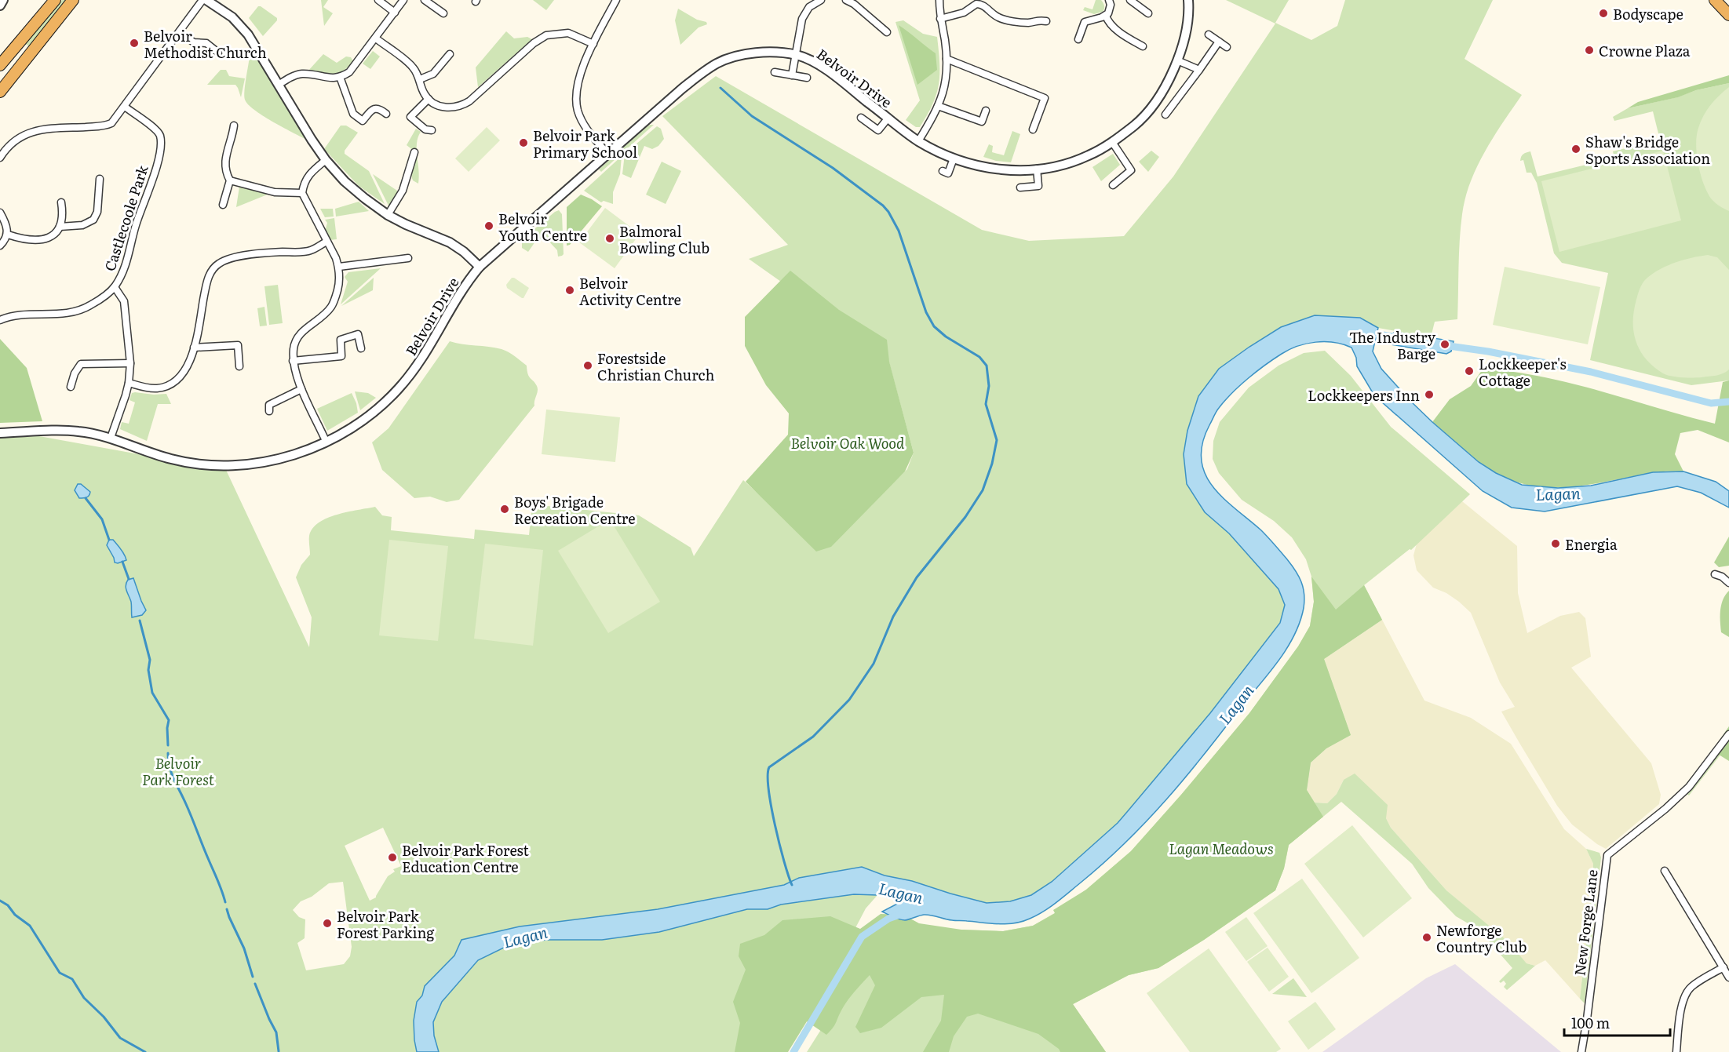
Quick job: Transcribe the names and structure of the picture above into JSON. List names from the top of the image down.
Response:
{
  "streets": {
    "street": ["Belvoir Drive", "Castlecoole Park", "New Forge Lane"]
  },
  "water": ["Lagan"],
  "parks": ["Belvoir Oak Wood", "Belvoir Park Forest", "Lagan Meadows"],
  "places": [
    "Bodyscape",
    "Belvoir Methodist Church",
    "Crowne Plaza",
    "Belvoir Park Primary School",
    "Shaw's Bridge Sports Association",
    "Belvoir Youth Centre",
    "Balmoral Bowling Club",
    "Belvoir Activity Centre",
    "The Industry Barge",
    "Forestside Christian Church",
    "Lockkeeper's Cottage",
    "Lockkeepers Inn",
    "Boys' Brigade Recreation Centre",
    "Energia",
    "Belvoir Park Forest Education Centre",
    "Belvoir Park Forest Parking",
    "Newforge Country Club"
  ],
  "scale_bar": "100 m"
}
